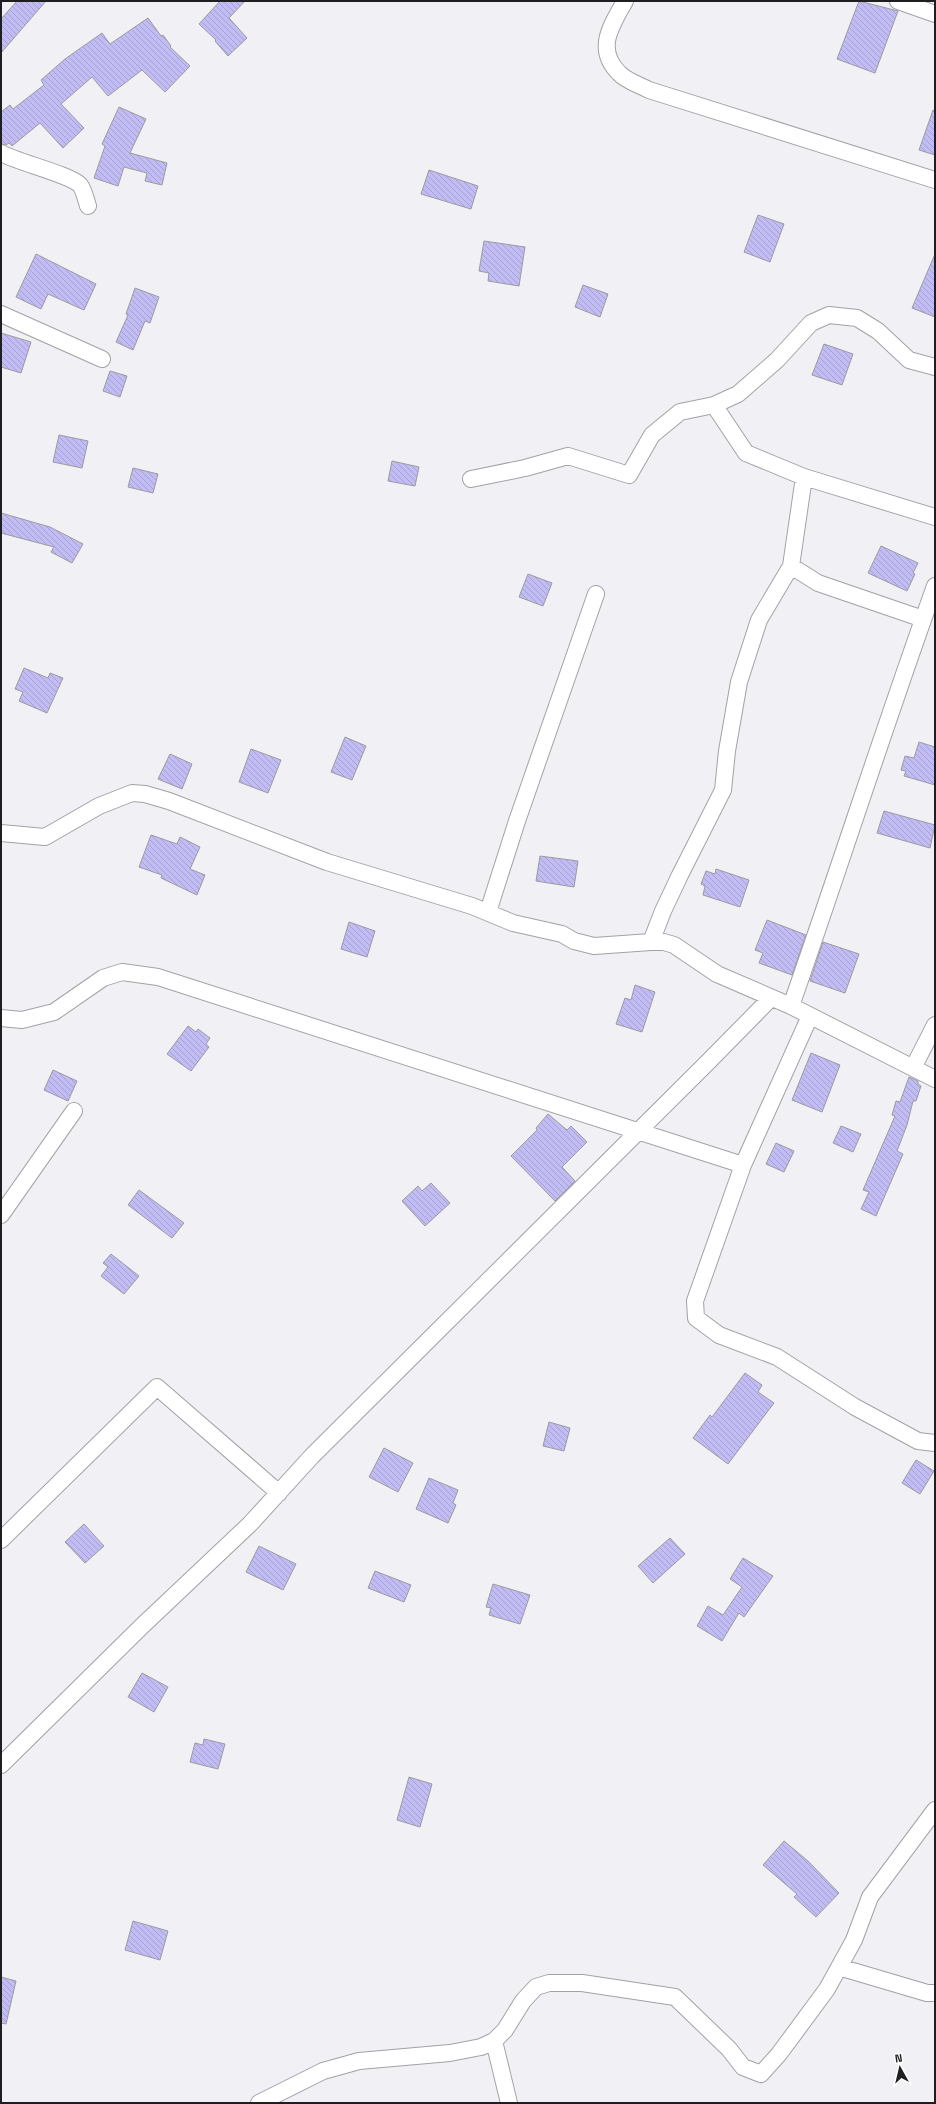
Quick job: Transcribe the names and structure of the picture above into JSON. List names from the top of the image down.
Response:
{
  "north": "top"
}
